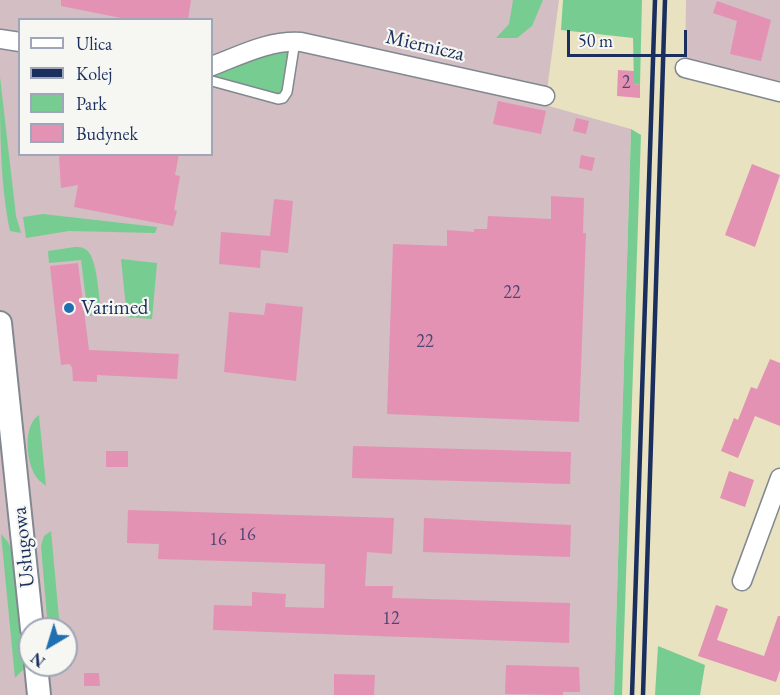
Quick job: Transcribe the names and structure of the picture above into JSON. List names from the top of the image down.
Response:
{
  "streets": {
    "street": ["Miernicza", "Usługowa"]
  },
  "places": ["Varimed"],
  "house_numbers": [
    "2",
    "22",
    "22",
    "16",
    "16",
    "12"
  ],
  "legend": [
    "Ulica",
    "Kolej",
    "Park",
    "Budynek"
  ],
  "scale_bar": "50 m",
  "north": "bottom left"
}
